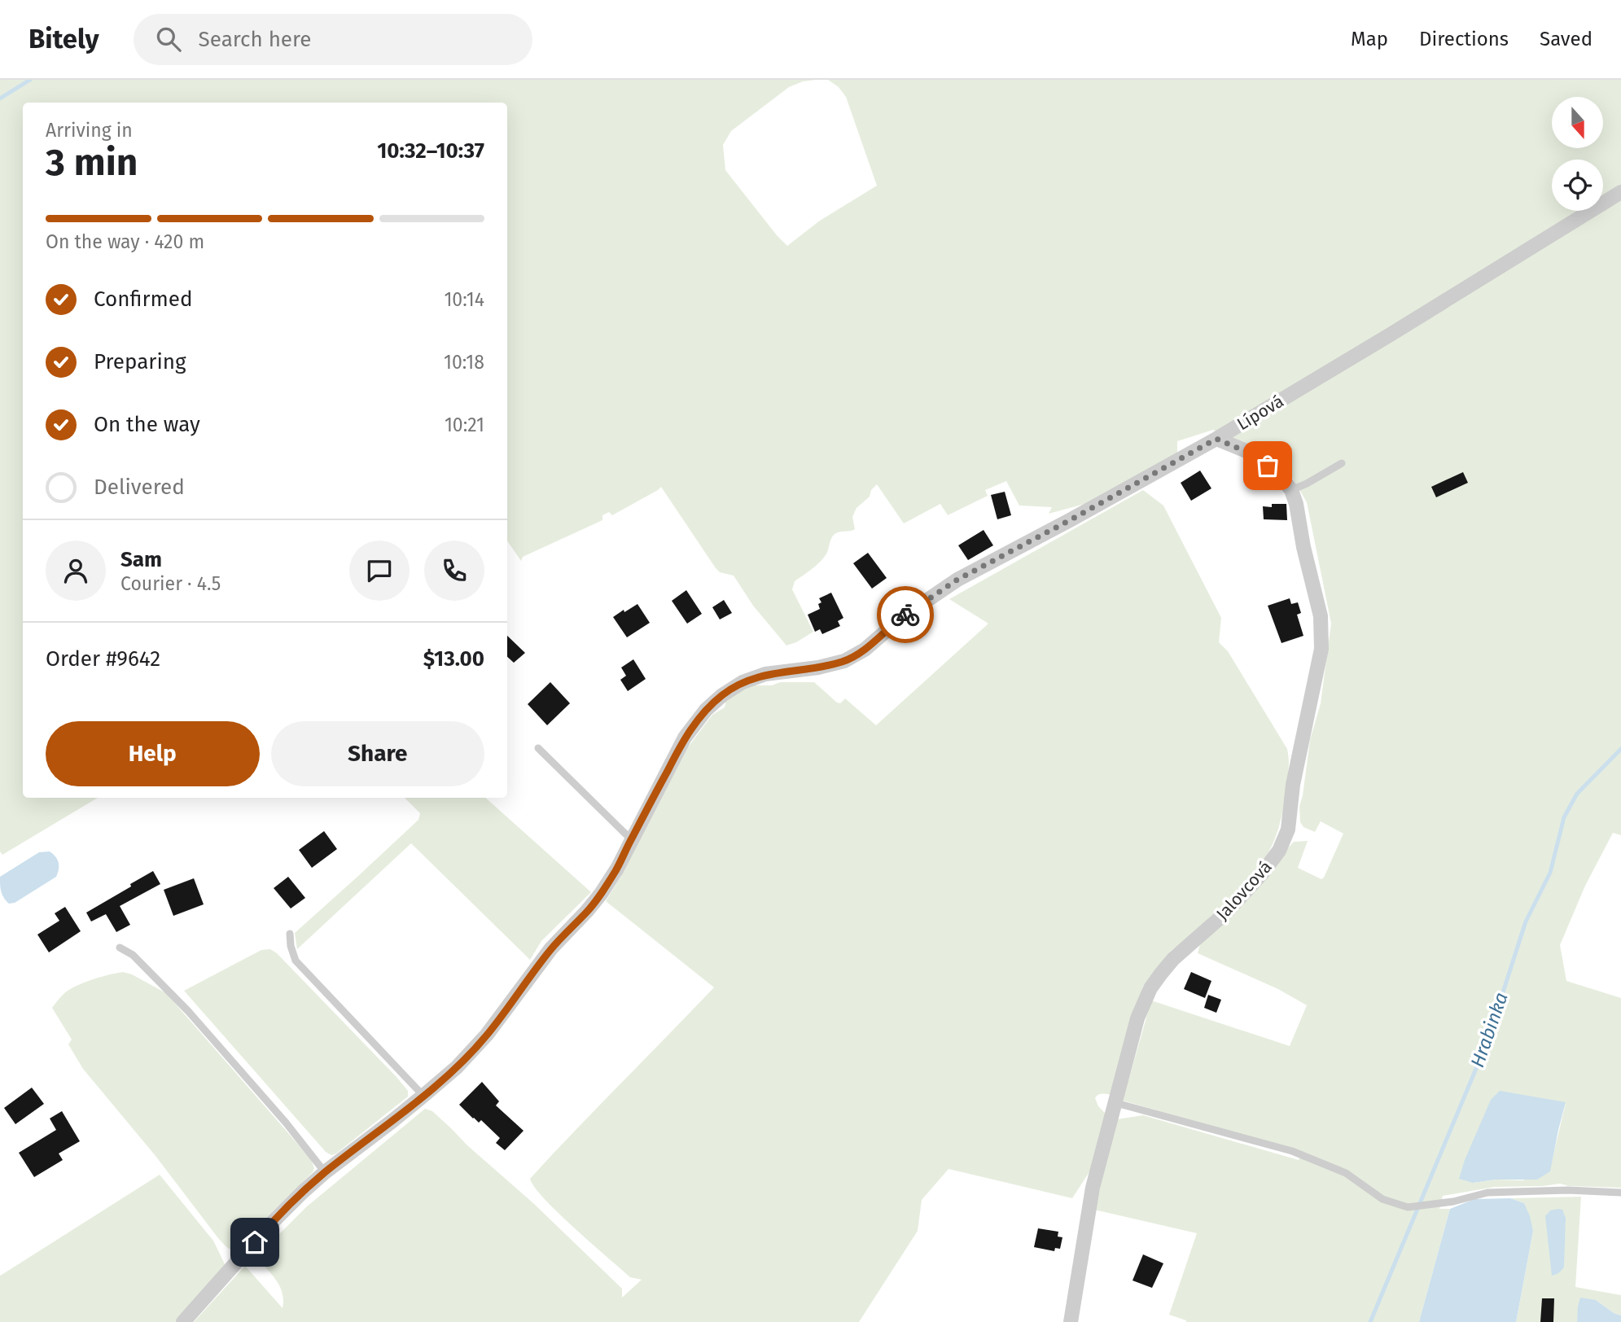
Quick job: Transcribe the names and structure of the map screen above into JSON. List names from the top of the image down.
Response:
{
  "streets": {
    "street": ["Lípová", "Jalovcová"]
  },
  "crossings": [
    ["Lípová", "Jalovcová"]
  ],
  "water": ["Hrabinka"],
  "north": "bottom",
  "page": {
    "header": "Bitely",
    "search": "Search here",
    "nav": ["Map", "Directions", "Saved"],
    "heading": ["3 min", "Arriving in", "10:32–10:37"],
    "panel": [
      "Sam",
      "Courier · 4.5",
      "Order #9642",
      "$13.00"
    ],
    "bar": "On the way · 420 m",
    "list": [
      ["Confirmed", "10:14"],
      ["Preparing", "10:18"],
      ["On the way", "10:21"],
      "Delivered"
    ],
    "buttons": ["Help", "Share"]
  }
}
